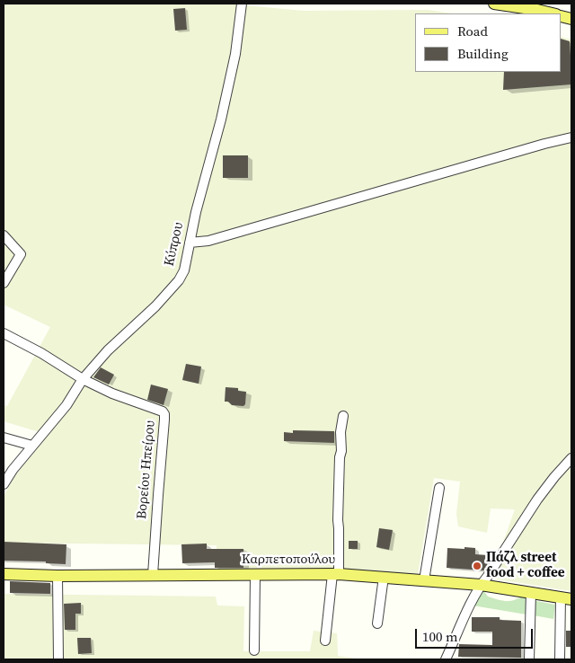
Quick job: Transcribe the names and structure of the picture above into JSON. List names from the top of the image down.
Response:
{
  "streets": {
    "main road": ["Καρπετοπούλου"],
    "street": ["Κύπρου", "Βορείου Ηπείρου"]
  },
  "crossings": [
    ["Κύπρου", "Βορείου Ηπείρου"],
    ["Βορείου Ηπείρου", "Καρπετοπούλου"]
  ],
  "places": ["Πάζλ street food + coffee"],
  "legend": ["Road", "Building"],
  "scale_bar": "100 m"
}
